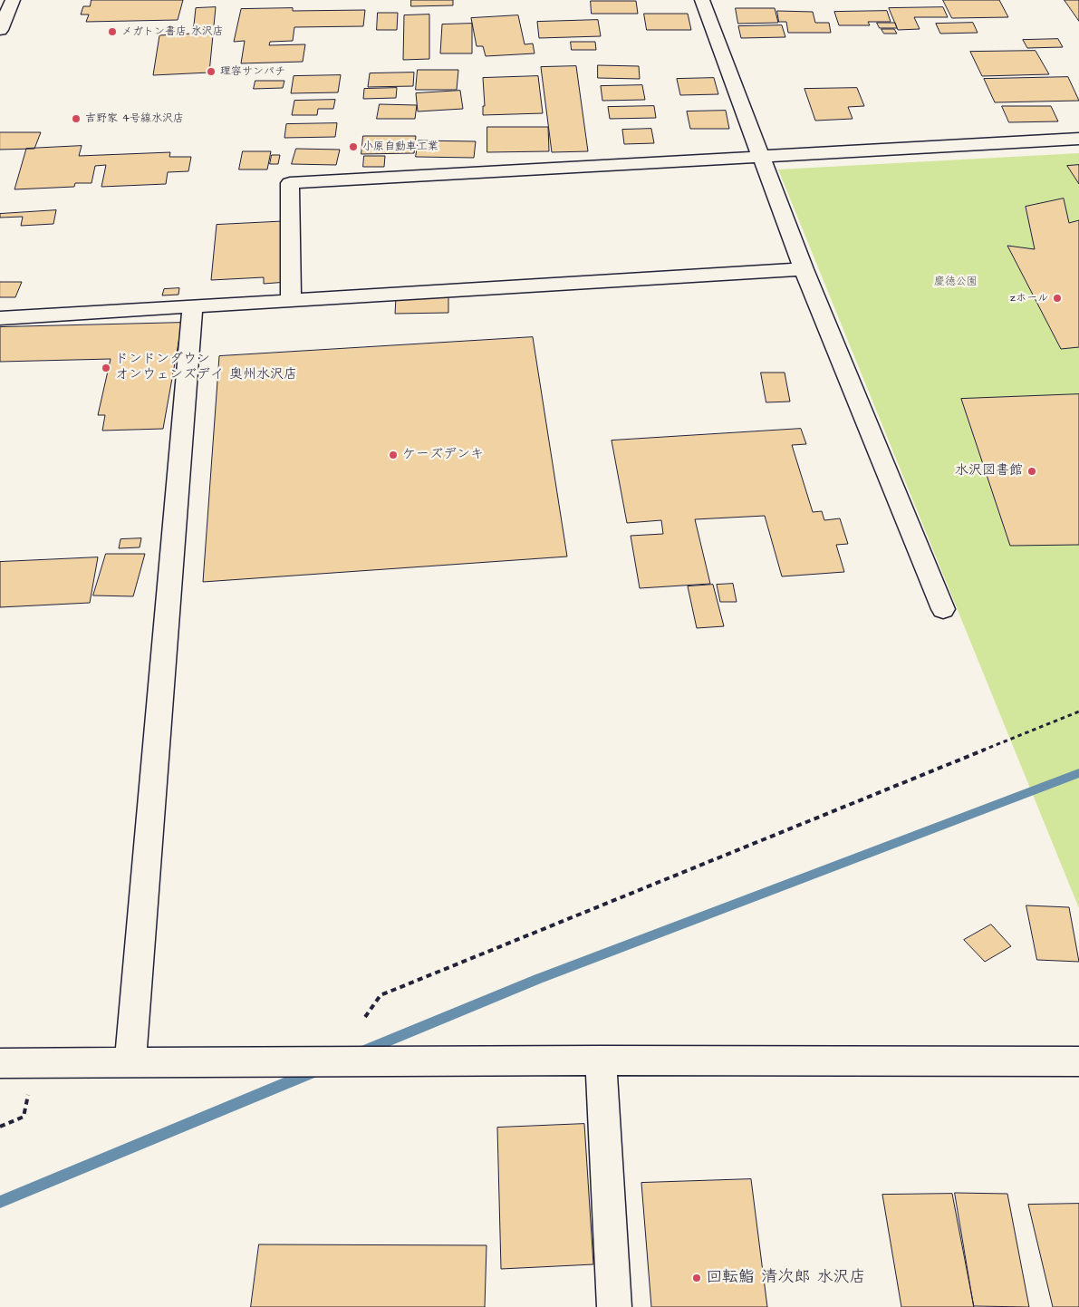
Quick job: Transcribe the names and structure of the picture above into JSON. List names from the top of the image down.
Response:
{
  "parks": ["慶徳公園"],
  "places": [
    "メガトン書店 水沢店",
    "理容サンパチ",
    "吉野家 4号線水沢店",
    "小原自動車工業",
    "zホール",
    "ドンドンダウン オンウェンズデイ 奥州水沢店",
    "ケーズデンキ",
    "水沢図書館",
    "回転鮨 清次郎 水沢店"
  ]
}
